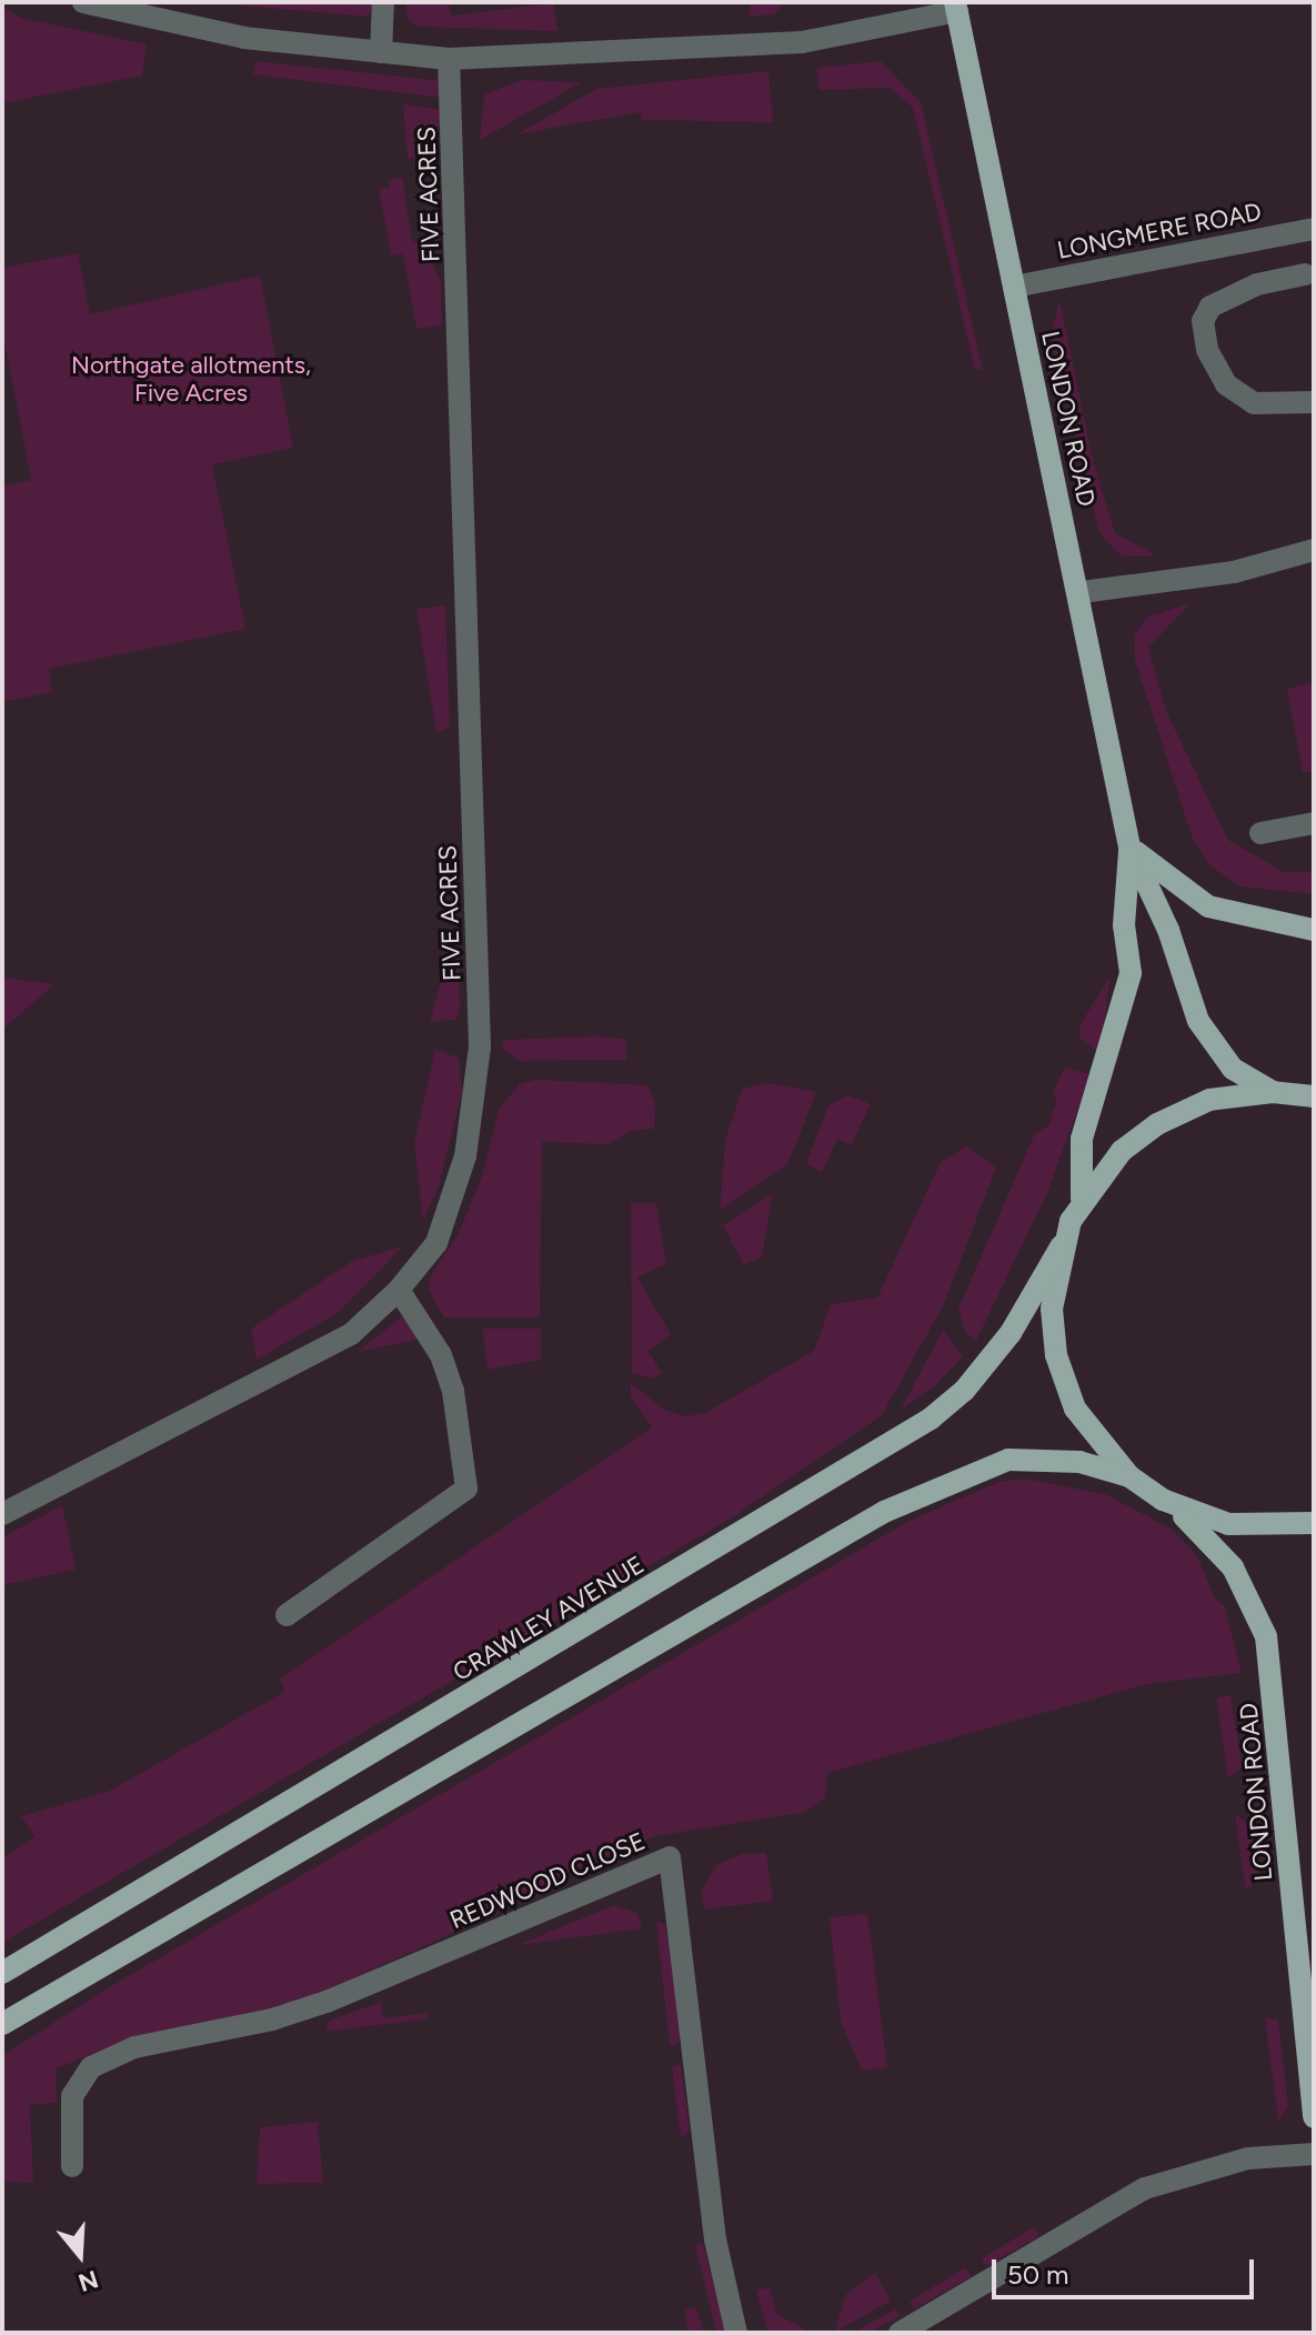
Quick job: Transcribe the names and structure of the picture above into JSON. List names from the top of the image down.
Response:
{
  "streets": {
    "main road": ["LONDON ROAD", "CRAWLEY AVENUE"],
    "street": ["FIVE ACRES", "LONGMERE ROAD", "REDWOOD CLOSE"]
  },
  "crossings": [
    ["LONGMERE ROAD", "LONDON ROAD"]
  ],
  "parks": ["Northgate allotments, Five Acres"],
  "scale_bar": "50 m",
  "north": "bottom"
}
